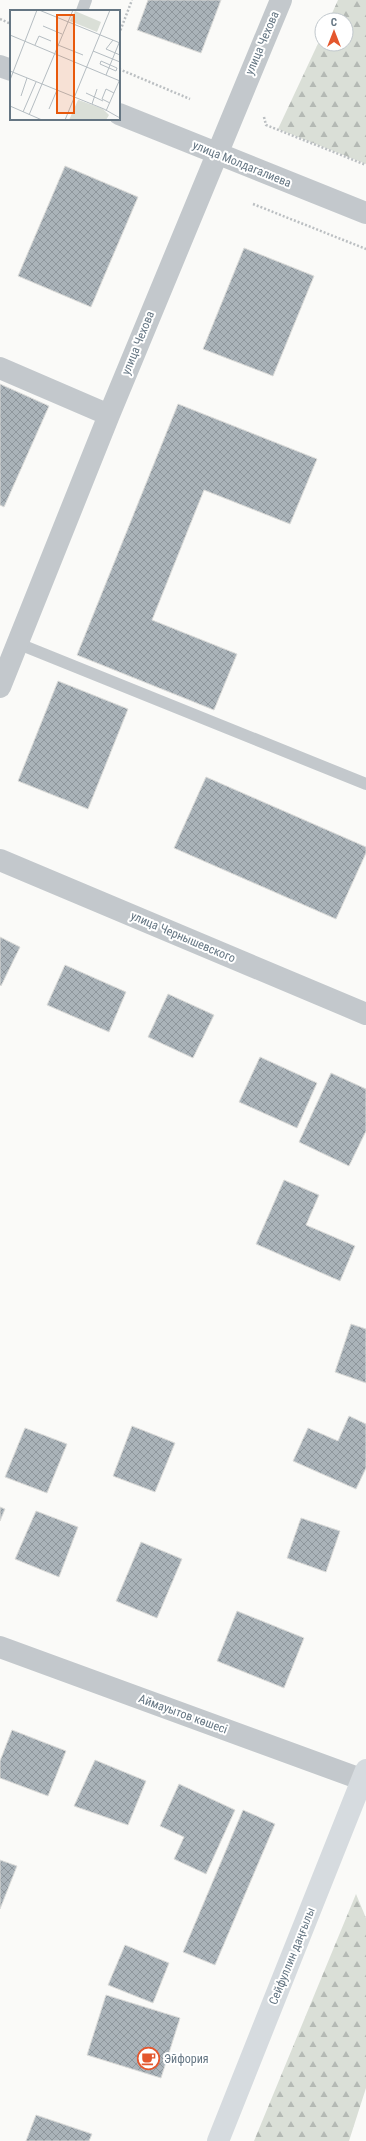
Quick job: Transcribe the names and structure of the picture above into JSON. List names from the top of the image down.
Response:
{
  "streets": {
    "main road": ["Сейфуллин даңғылы"],
    "street": [
      "улица Чехова",
      "улица Молдагалиева",
      "улица Чернышевского",
      "Аймауытов көшесі"
    ]
  },
  "crossings": [
    ["улица Чехова", "улица Молдагалиева"],
    ["Аймауытов көшесі", "Сейфуллин даңғылы"]
  ],
  "places": {
    "cafe": ["Эйфория"]
  },
  "north": "top"
}
